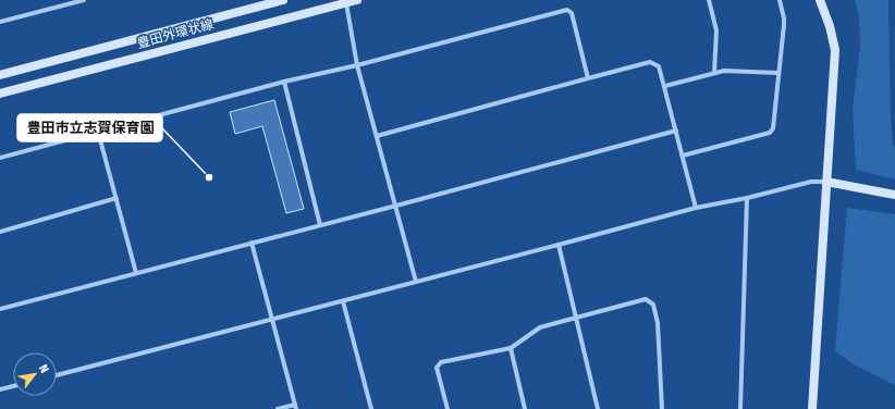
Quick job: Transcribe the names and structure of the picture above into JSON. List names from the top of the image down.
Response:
{
  "streets": {
    "street": ["豊田外環状線"]
  },
  "places": ["豊田市立志賀保育園"],
  "north": "top right"
}
